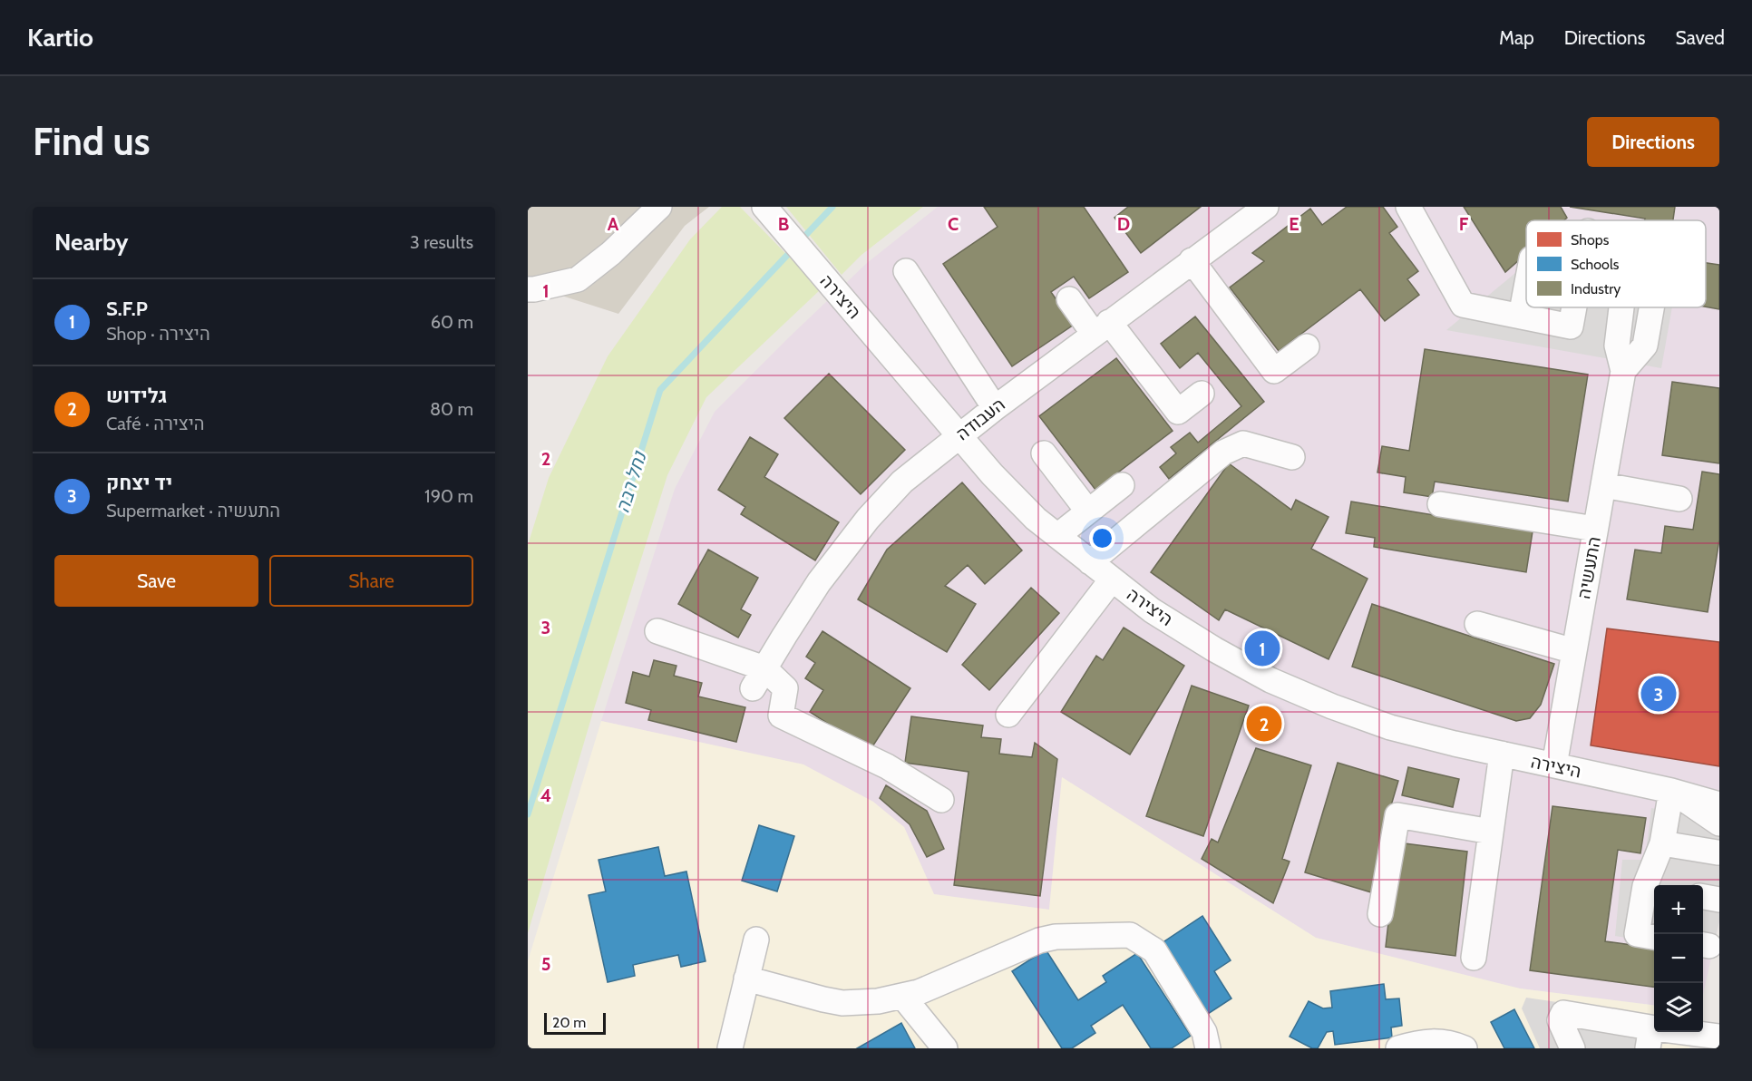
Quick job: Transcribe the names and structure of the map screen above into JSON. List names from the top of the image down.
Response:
{
  "streets": {
    "street": ["היצירה", "העבודה", "התעשיה"]
  },
  "crossings": [
    ["היצירה", "העבודה"],
    ["היצירה", "התעשיה"]
  ],
  "water": ["נחל רבה"],
  "legend": ["Shops", "Schools", "Industry"],
  "scale_bar": "20 m",
  "page": {
    "header": "Kartio",
    "nav": ["Map", "Directions", "Saved"],
    "buttons": [
      "Directions",
      ["Save", "Share"]
    ],
    "title": "Find us",
    "heading": ["Nearby", "3 results"],
    "list": [
      {
        "mark": "1",
        "name": "S.F.P",
        "note": "Shop · היצירה",
        "value": "60 m"
      },
      {
        "mark": "2",
        "name": "גלידוש",
        "note": "Café · היצירה",
        "value": "80 m"
      },
      {
        "mark": "3",
        "name": "יד יצחק",
        "note": "Supermarket · התעשיה",
        "value": "190 m"
      }
    ],
    "pins": ["1", "3", "2"],
    "map_buttons": ["+", "−"],
    "scale": "20 m"
  },
  "grid": {
    "columns": [
      "A",
      "B",
      "C",
      "D",
      "E",
      "F"
    ],
    "rows": [
      "1",
      "2",
      "3",
      "4",
      "5"
    ]
  }
}
